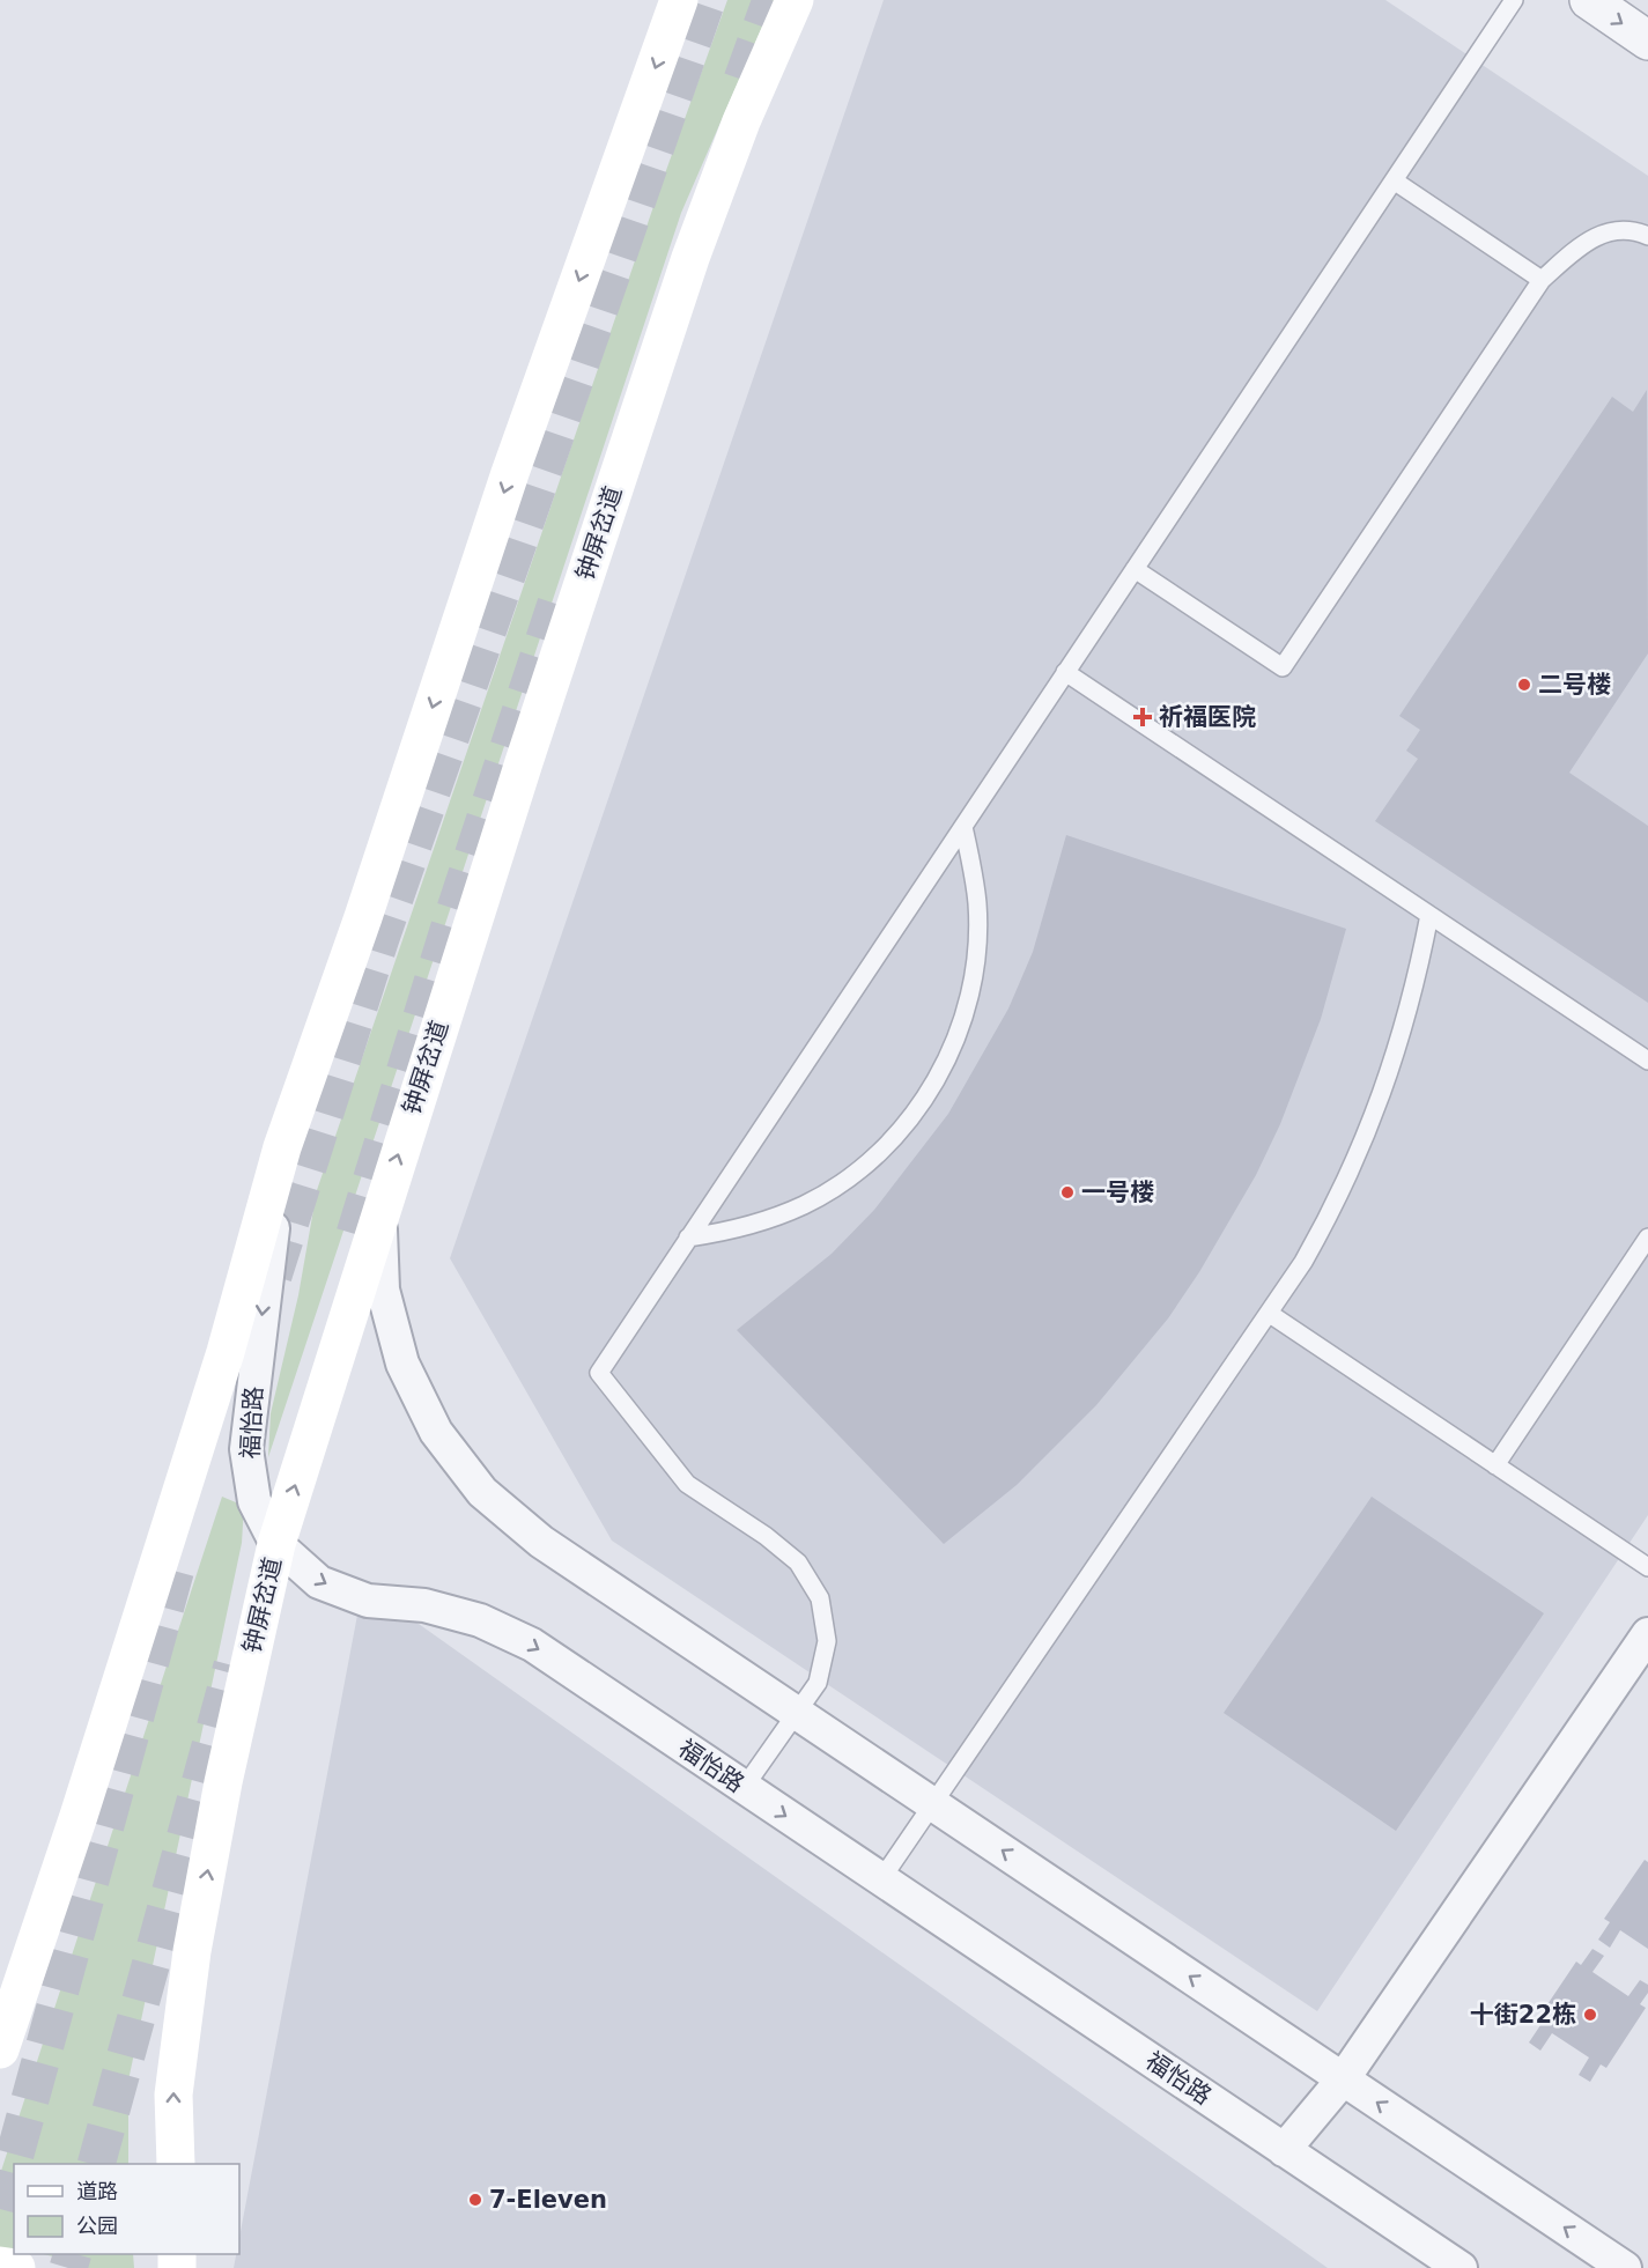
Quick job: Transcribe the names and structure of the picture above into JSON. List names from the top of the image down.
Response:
{
  "streets": {
    "main road": ["钟屏岔道"],
    "street": ["福怡路"]
  },
  "crossings": [
    ["钟屏岔道", "福怡路"]
  ],
  "places": {
    "other": [
      "二号楼",
      "一号楼",
      "十街22栋",
      "7-Eleven"
    ],
    "health": ["祈福医院"]
  },
  "legend": ["道路", "公园"]
}
